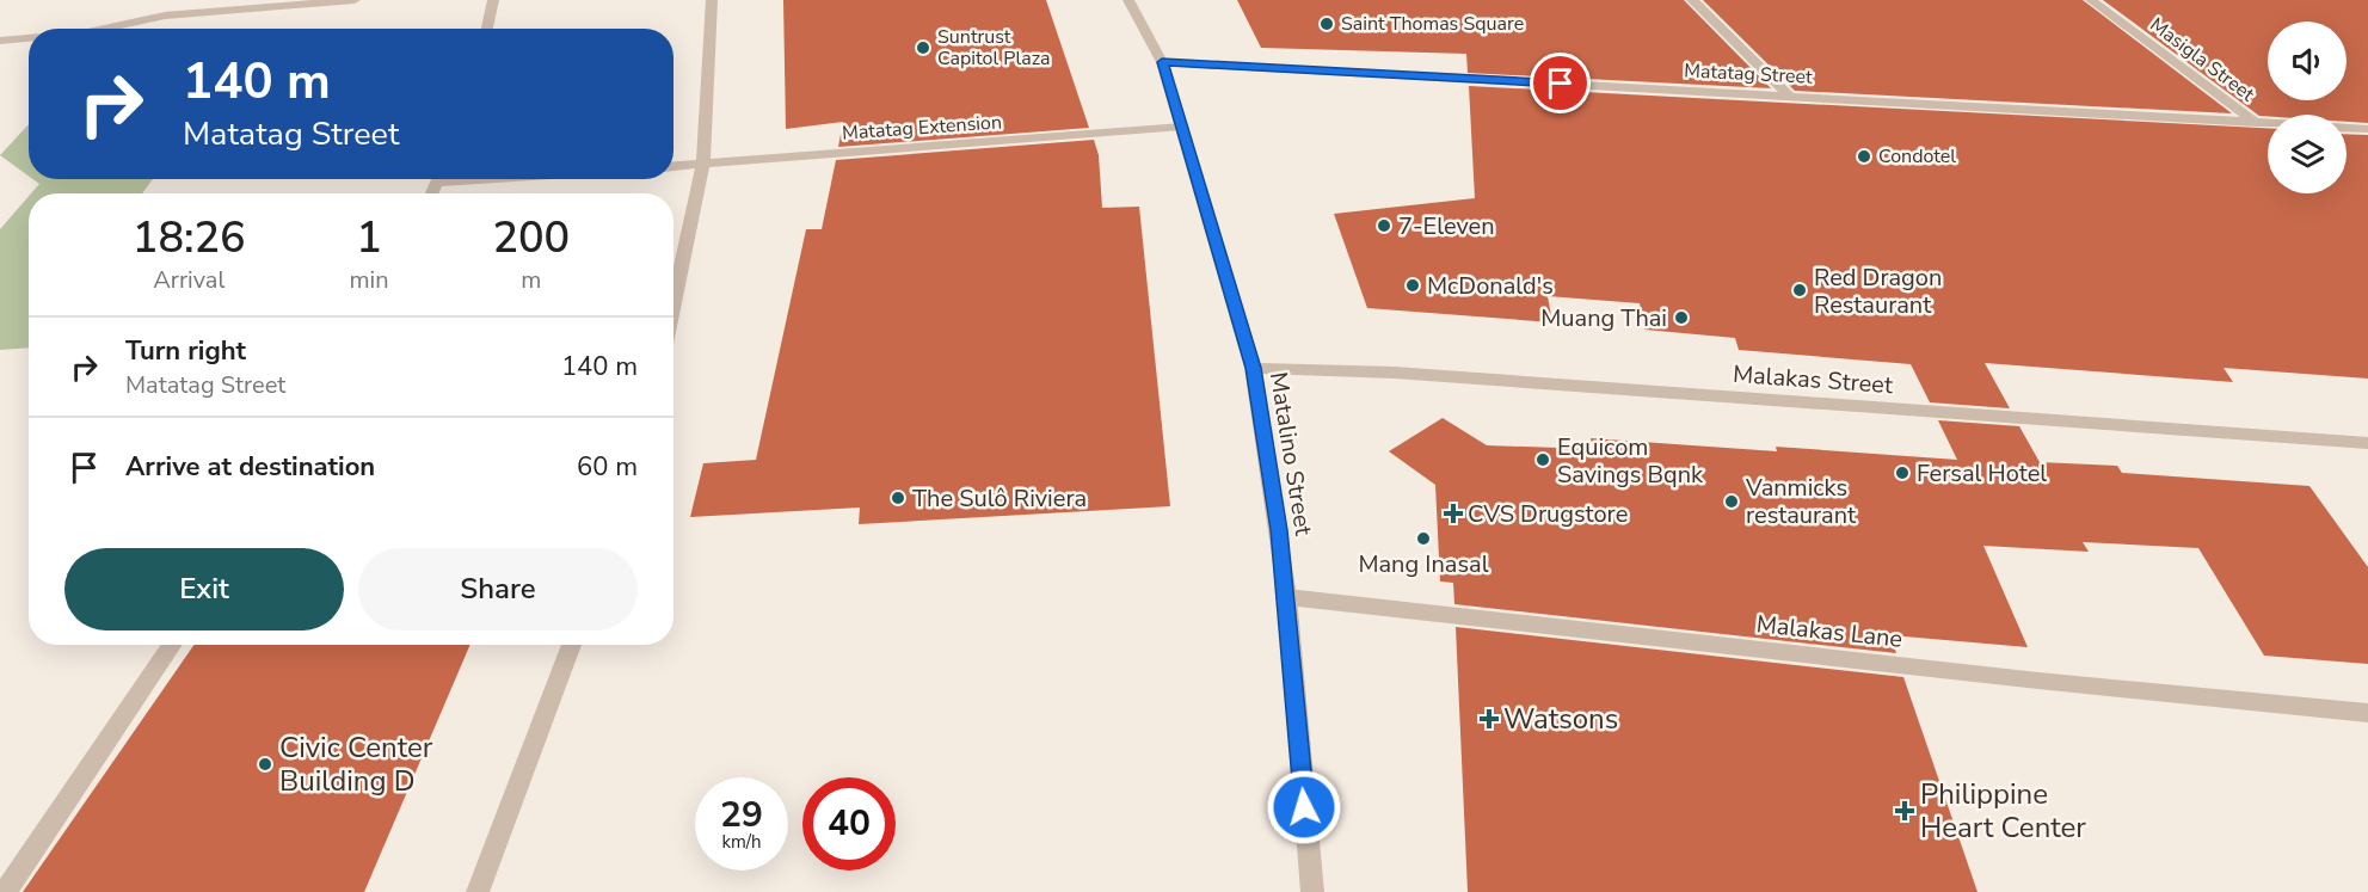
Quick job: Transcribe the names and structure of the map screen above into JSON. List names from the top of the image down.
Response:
{
  "streets": {
    "street": [
      "Masigla Street",
      "Matatag Street",
      "Matatag Extension",
      "Malakas Street",
      "Matalino Street",
      "Malakas Lane"
    ]
  },
  "crossings": [
    ["Masigla Street", "Matatag Street"],
    ["Matatag Street", "Matalino Street"],
    ["Matatag Extension", "Matalino Street"],
    ["Malakas Street", "Matalino Street"],
    ["Matalino Street", "Malakas Lane"]
  ],
  "places": {
    "other": [
      "Saint Thomas Square",
      "Suntrust Capitol Plaza",
      "Condotel",
      "7-Eleven",
      "McDonald's",
      "Red Dragon Restaurant",
      "Muang Thai",
      "Equicom Savings Bqnk",
      "Fersal Hotel",
      "The Sulô Riviera",
      "Vanmicks restaurant",
      "Mang Inasal",
      "Civic Center Building D"
    ],
    "health": ["CVS Drugstore", "Watsons", "Philippine Heart Center"]
  },
  "page": {
    "turn": ["140 m", "Matatag Street"],
    "eta": [
      "18:26",
      "Arrival",
      "1",
      "min",
      "200",
      "m"
    ],
    "list": [
      {
        "name": "Turn right",
        "note": "Matatag Street",
        "value": "140 m"
      },
      {
        "name": "Arrive at destination",
        "value": "60 m"
      }
    ],
    "buttons": ["Exit", "Share"],
    "speed": "29 km/h",
    "limit": "40"
  }
}
